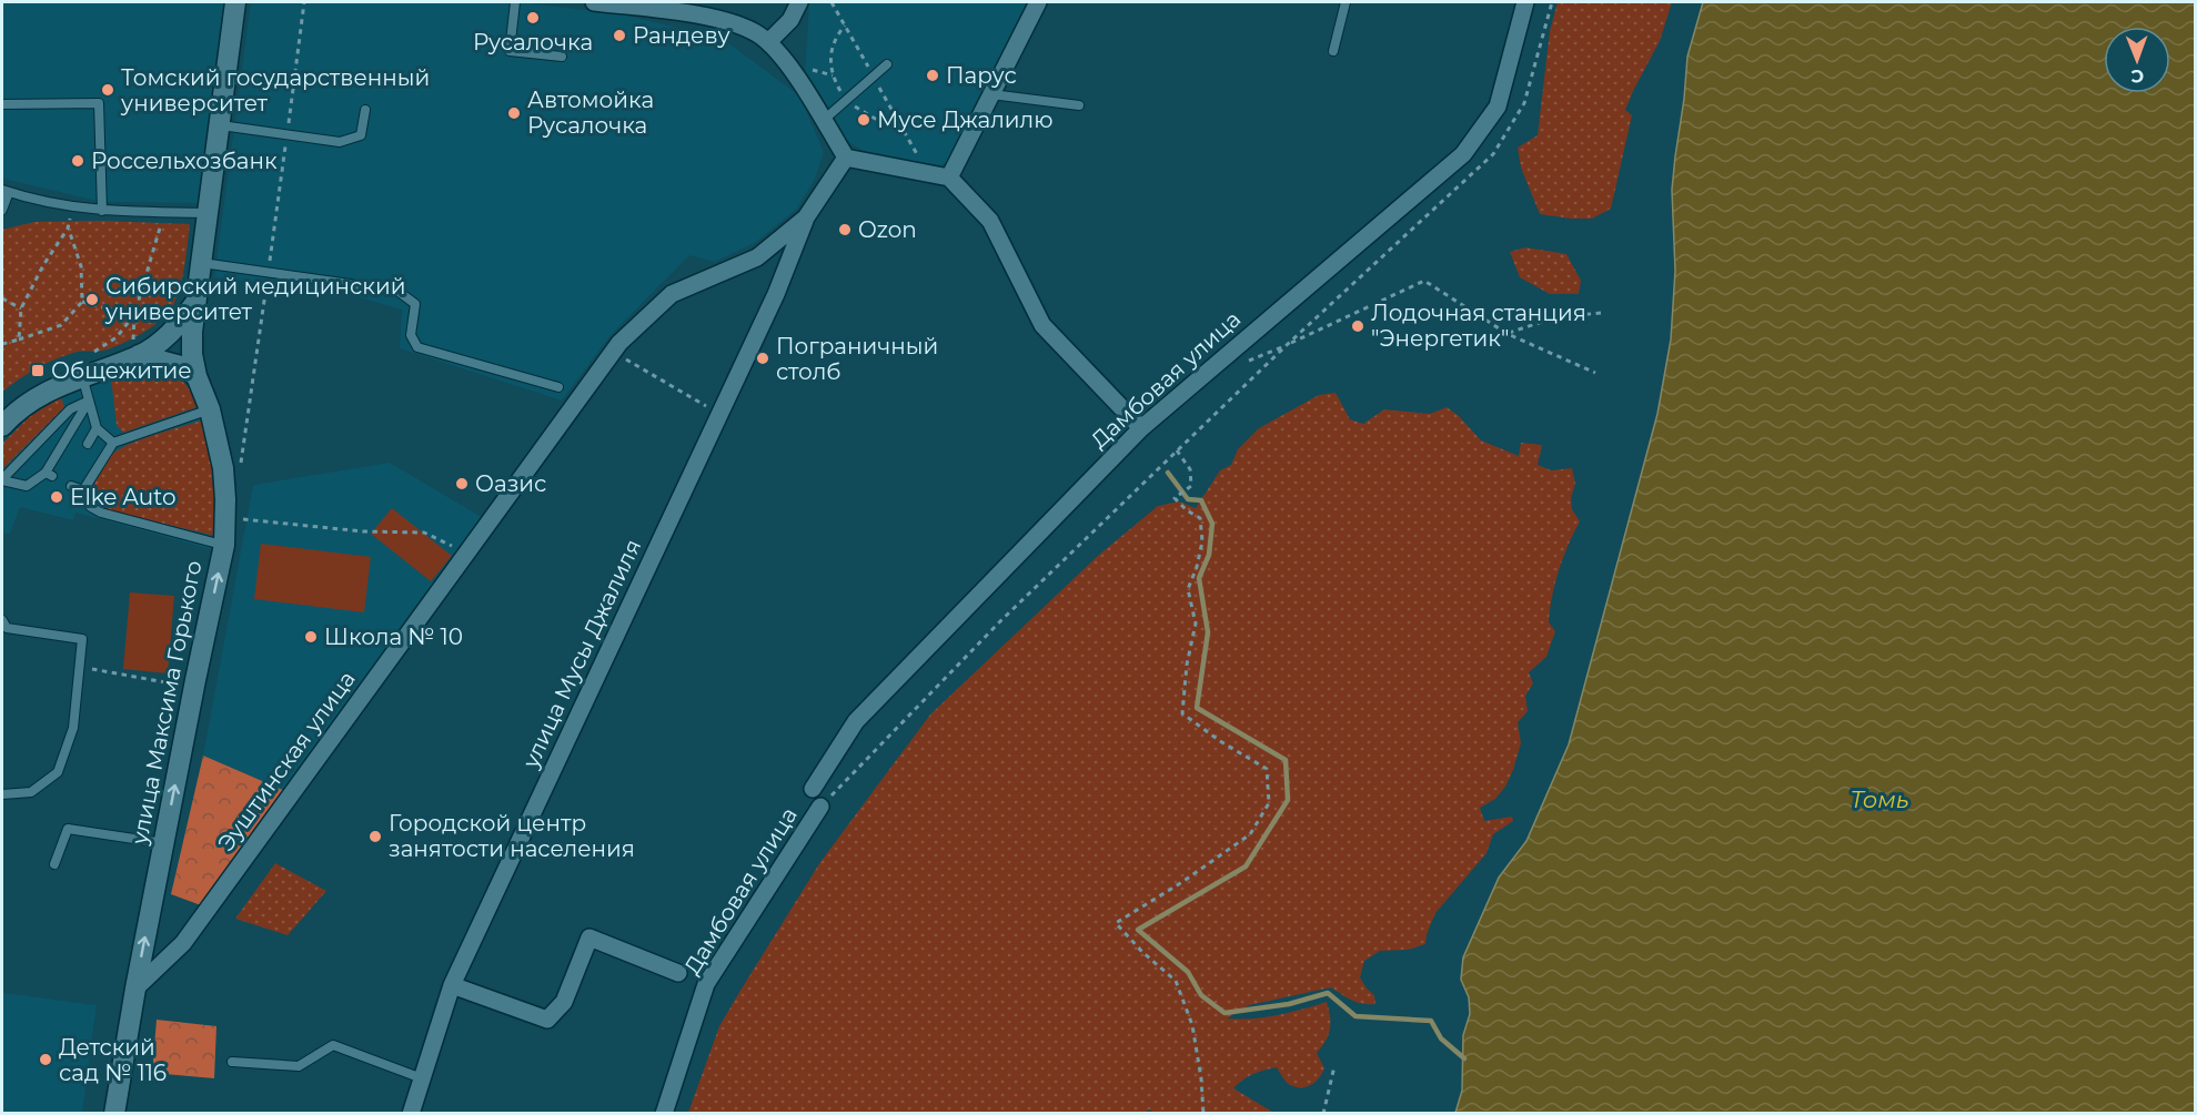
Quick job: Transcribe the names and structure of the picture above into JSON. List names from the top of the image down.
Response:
{
  "streets": {
    "main road": ["улица Максима Горького"],
    "street": ["Дамбовая улица", "улица Мусы Джалиля", "Эуштинская улица"]
  },
  "crossings": [
    ["улица Мусы Джалиля", "Эуштинская улица"],
    ["улица Максима Горького", "Эуштинская улица"]
  ],
  "one_way": ["улица Максима Горького"],
  "water": ["Томь"],
  "places": {
    "other": [
      "Русалочка",
      "Рандеву",
      "Парус",
      "Томский государственный университет",
      "Автомойка Русалочка",
      "Мусе Джалилю",
      "Россельхозбанк",
      "Ozon",
      "Сибирский медицинский университет",
      "Лодочная станция \"Энергетик\"",
      "Пограничный столб",
      "Оазис",
      "Elke Auto",
      "Школа № 10",
      "Городской центр занятости населения",
      "Детский сад № 116"
    ],
    "transit": ["Общежитие"]
  },
  "north": "bottom"
}
